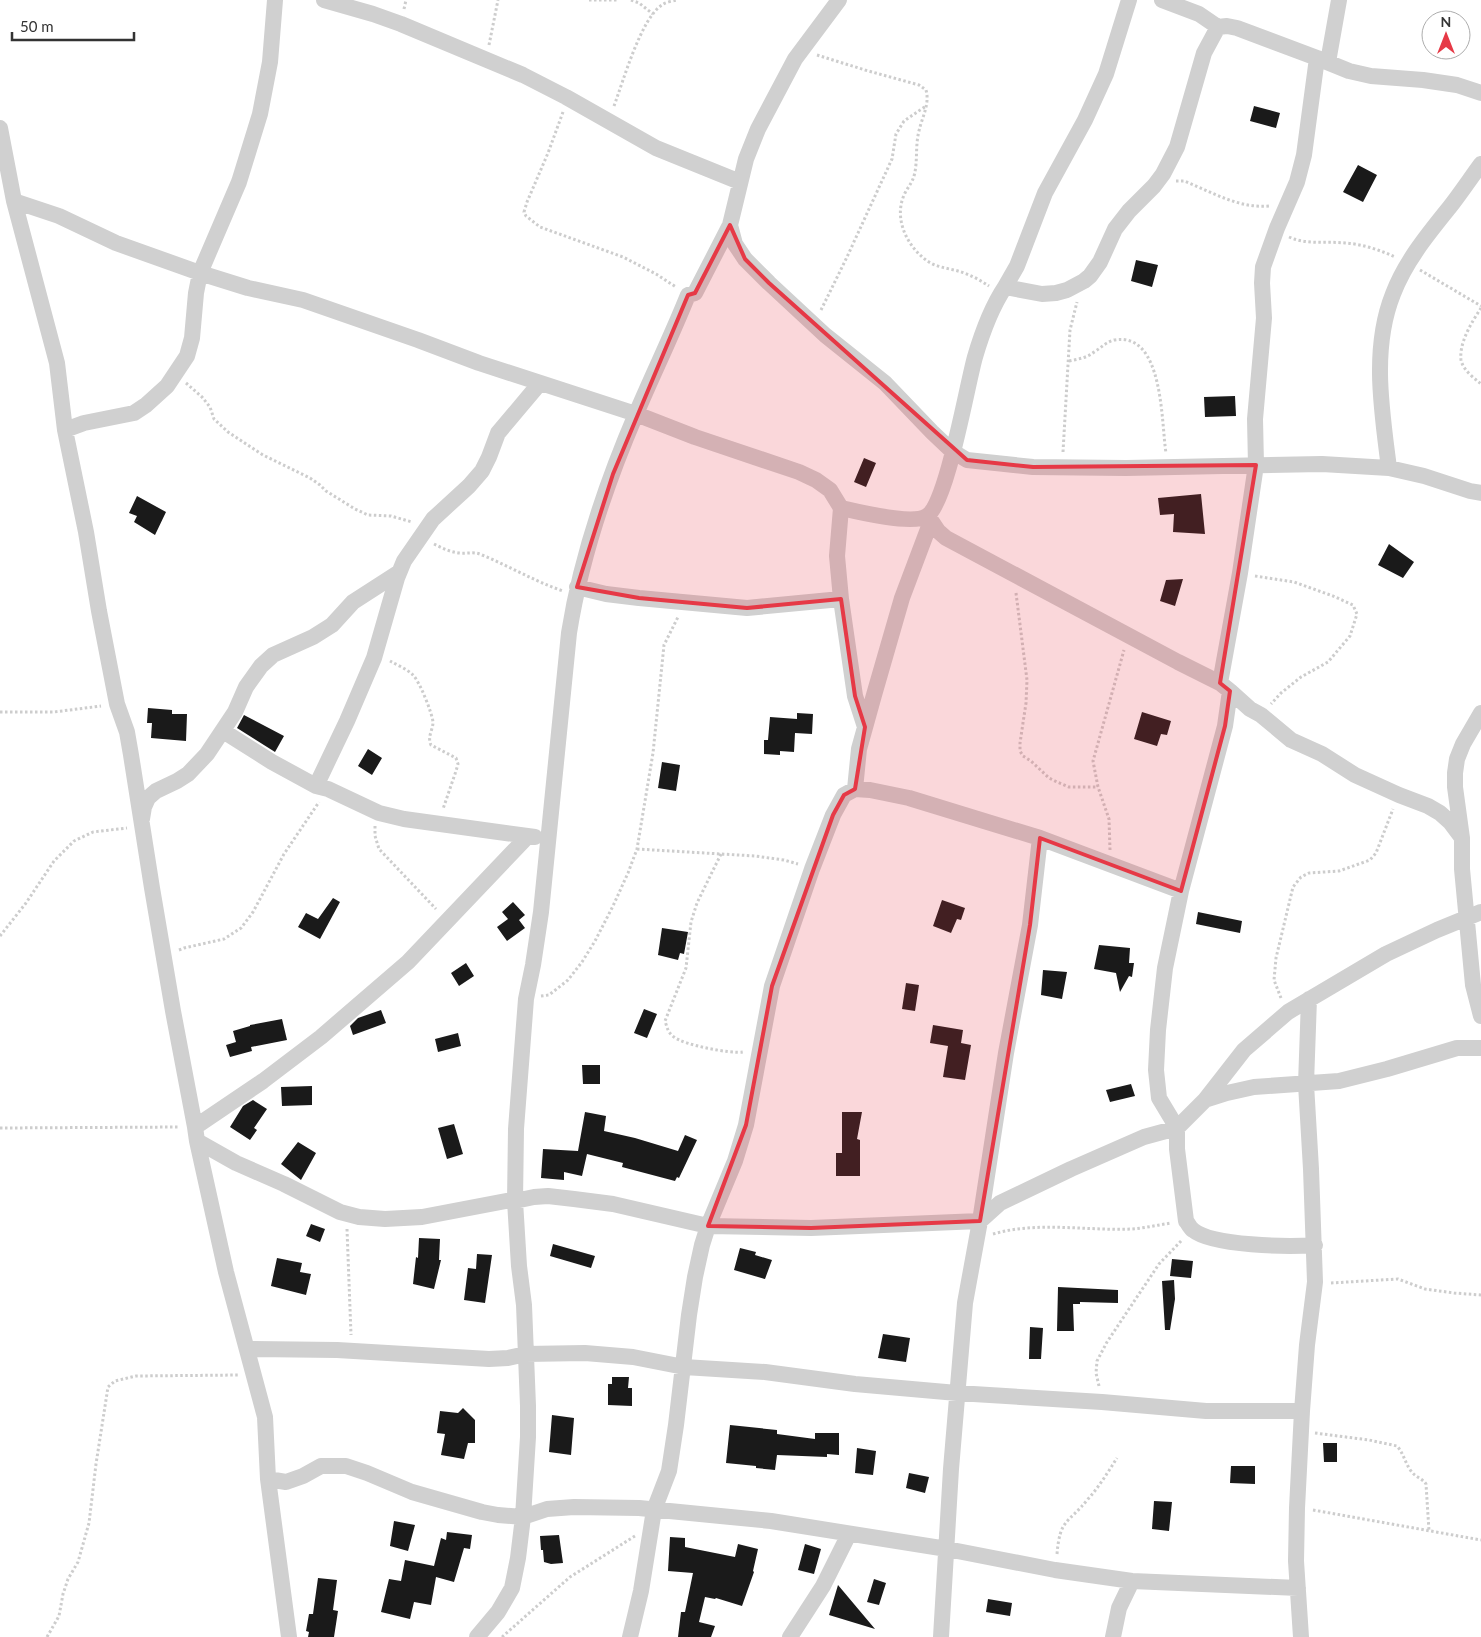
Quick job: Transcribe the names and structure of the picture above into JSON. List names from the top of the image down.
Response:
{
  "scale_bar": "50 m",
  "north": "top"
}
